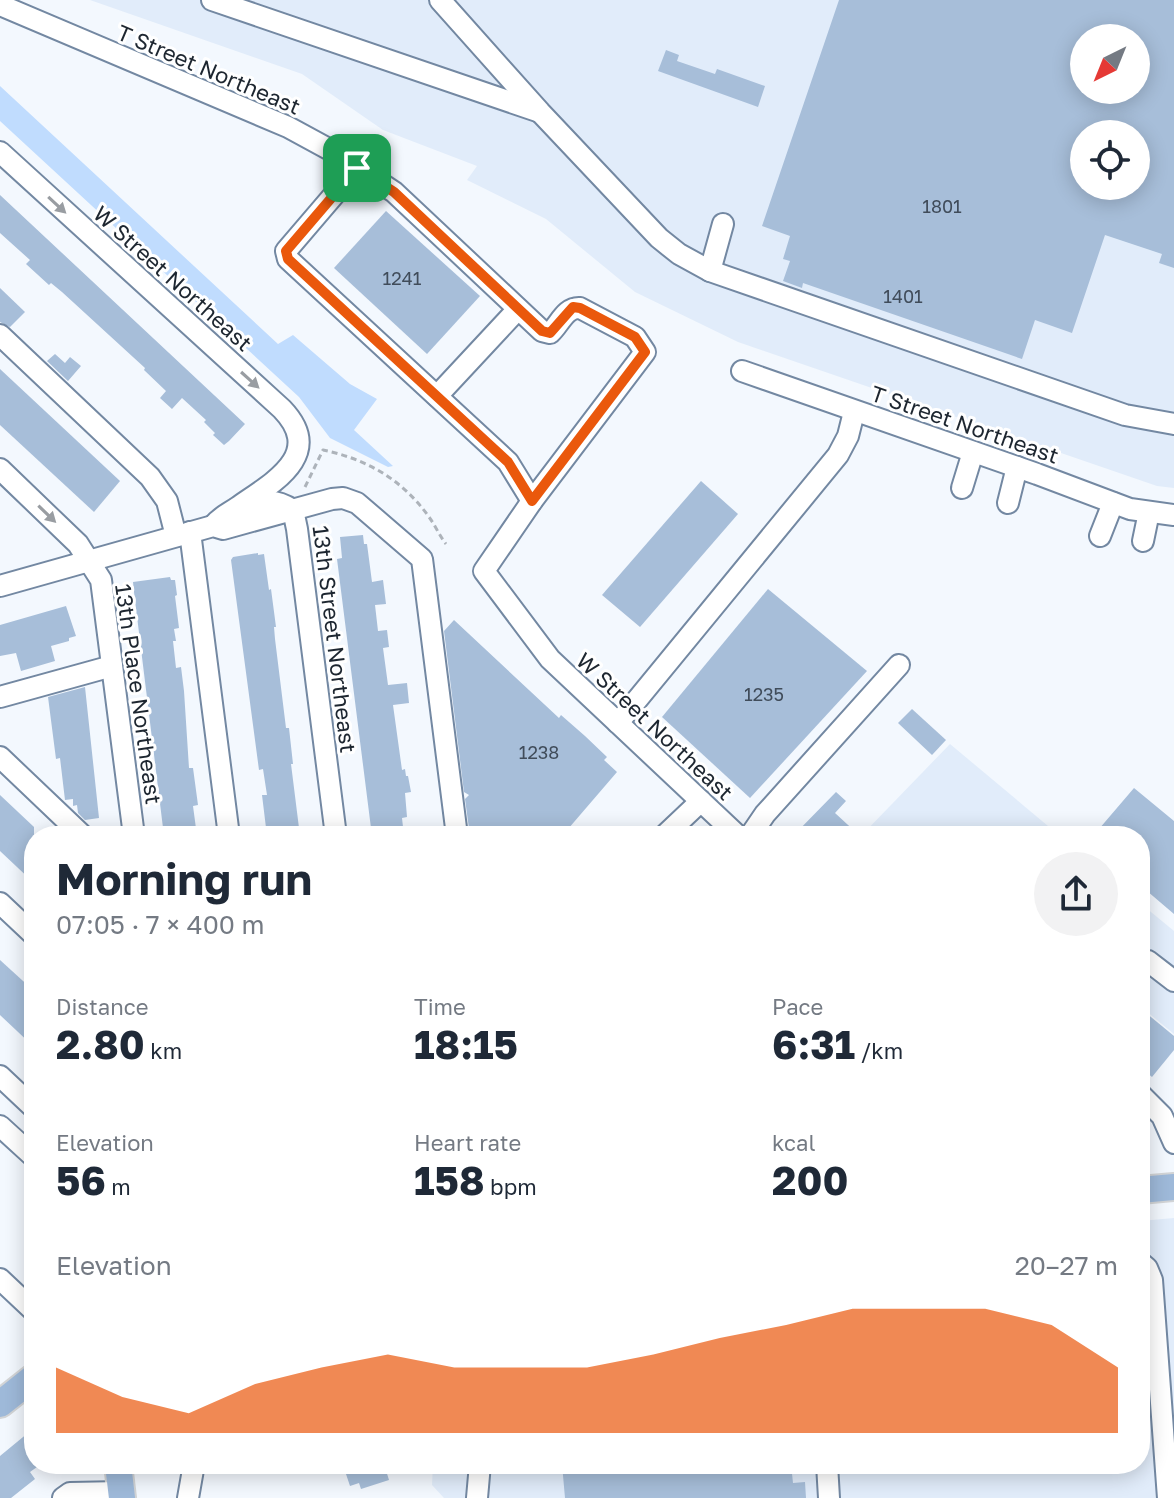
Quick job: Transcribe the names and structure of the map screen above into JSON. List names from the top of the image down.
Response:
{
  "streets": {
    "street": [
      "T Street Northeast",
      "W Street Northeast",
      "13th Street Northeast",
      "13th Place Northeast"
    ]
  },
  "crossings": [
    ["T Street Northeast", "W Street Northeast"],
    ["W Street Northeast", "13th Street Northeast"]
  ],
  "house_numbers": [
    "1801",
    "1241",
    "1401",
    "1235",
    "1238"
  ],
  "north": "bottom left",
  "page": {
    "heading": ["Morning run", "07:05 · 7 × 400 m"],
    "stats": [
      ["Distance", "2.80 km"],
      ["Time", "18:15"],
      ["Pace", "6:31 /km"],
      ["Elevation", "56 m"],
      ["Heart rate", "158 bpm"],
      ["kcal", "200"]
    ],
    "chart": ["Elevation", "20–27 m"]
  }
}
